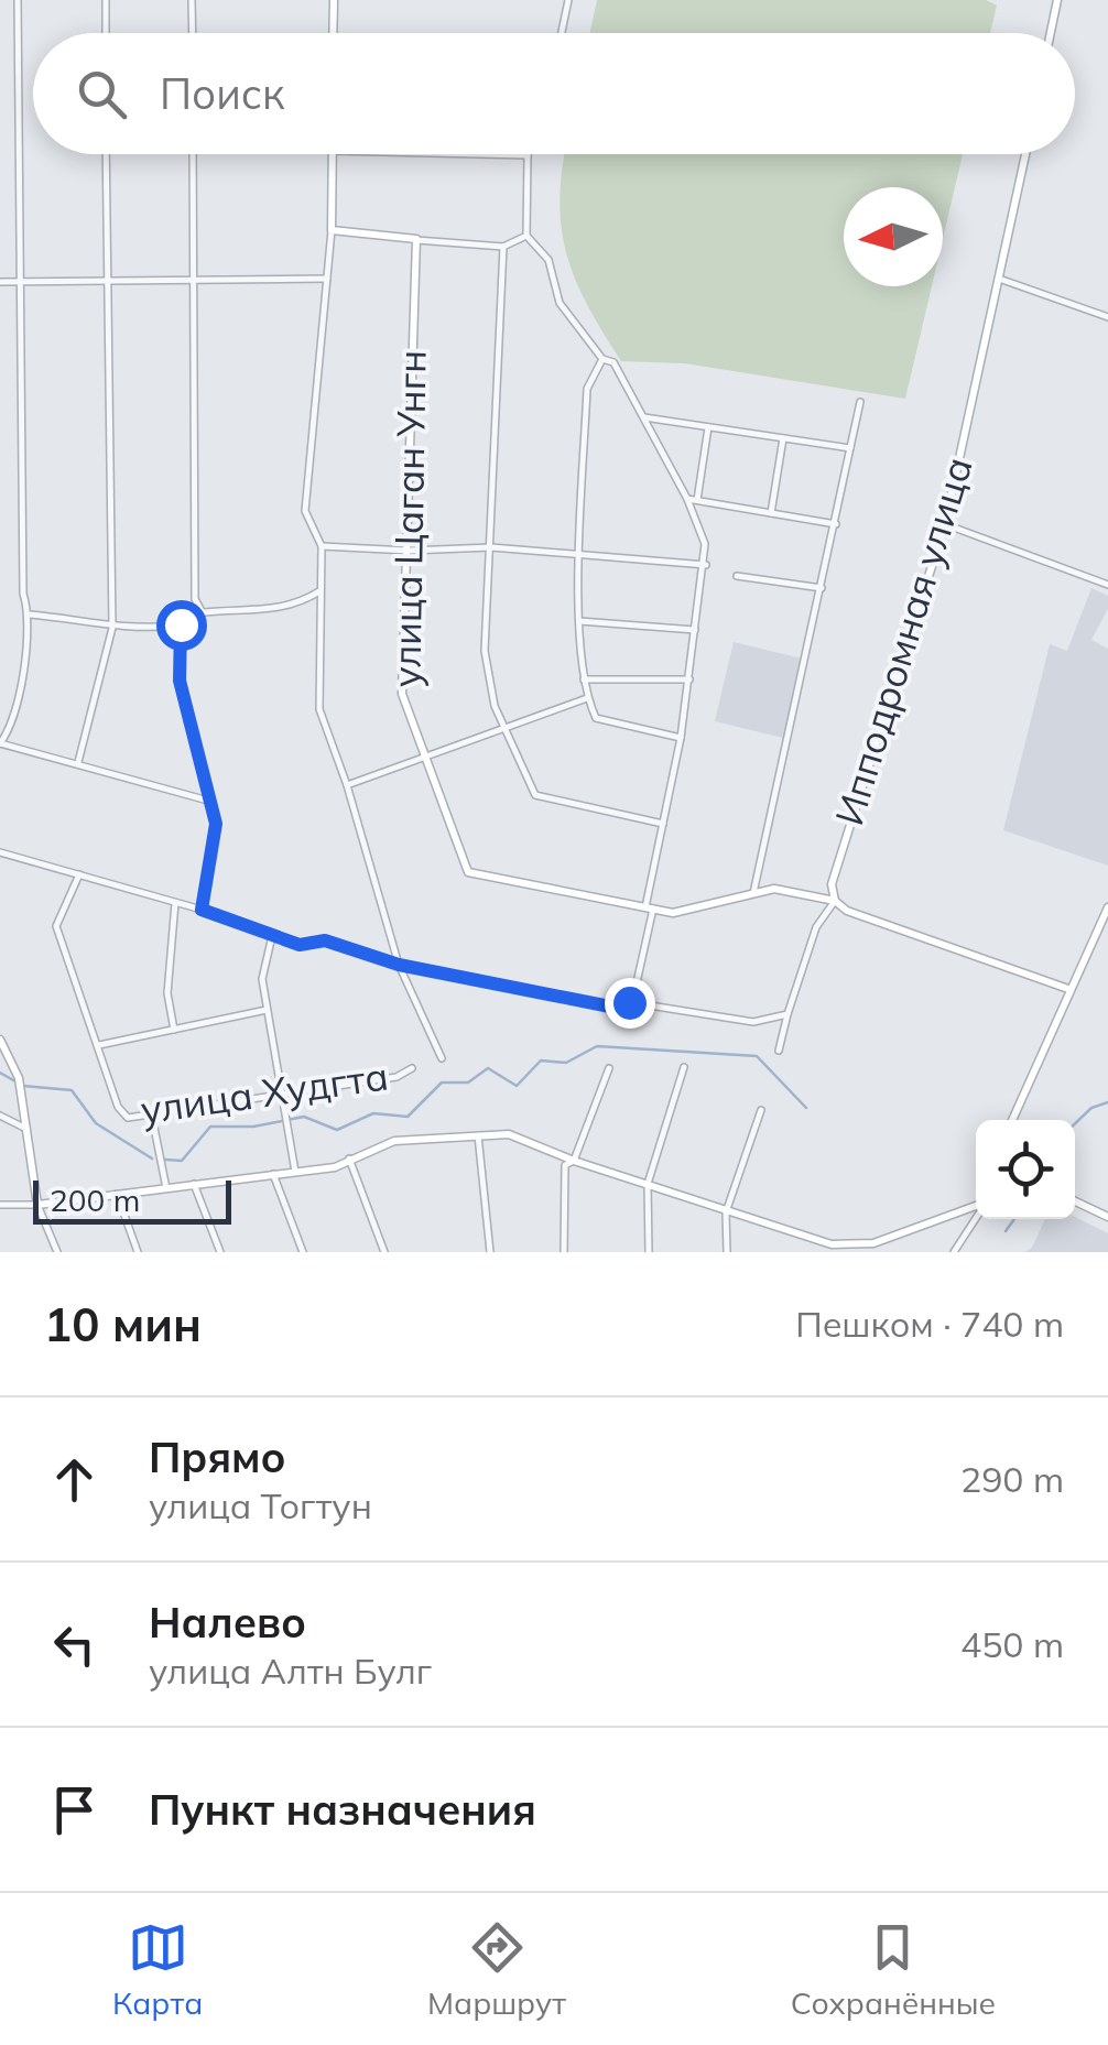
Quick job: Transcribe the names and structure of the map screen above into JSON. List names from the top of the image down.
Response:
{
  "streets": {
    "street": ["улица Цаган Унгн", "Ипподромная улица", "улица Худгта"]
  },
  "crossings": [
    ["улица Цаган Унгн", "Ипподромная улица"]
  ],
  "scale_bar": "200 m",
  "north": "left",
  "page": {
    "search": "Поиск",
    "scale": "200 m",
    "heading": ["10 мин", "Пешком · 740 m"],
    "list": [
      ["Прямо", "улица Тогтун", "290 m"],
      ["Налево", "улица Алтн Булг", "450 m"],
      "Пункт назначения"
    ],
    "nav": ["Карта", "Маршрут", "Сохранённые"]
  }
}
